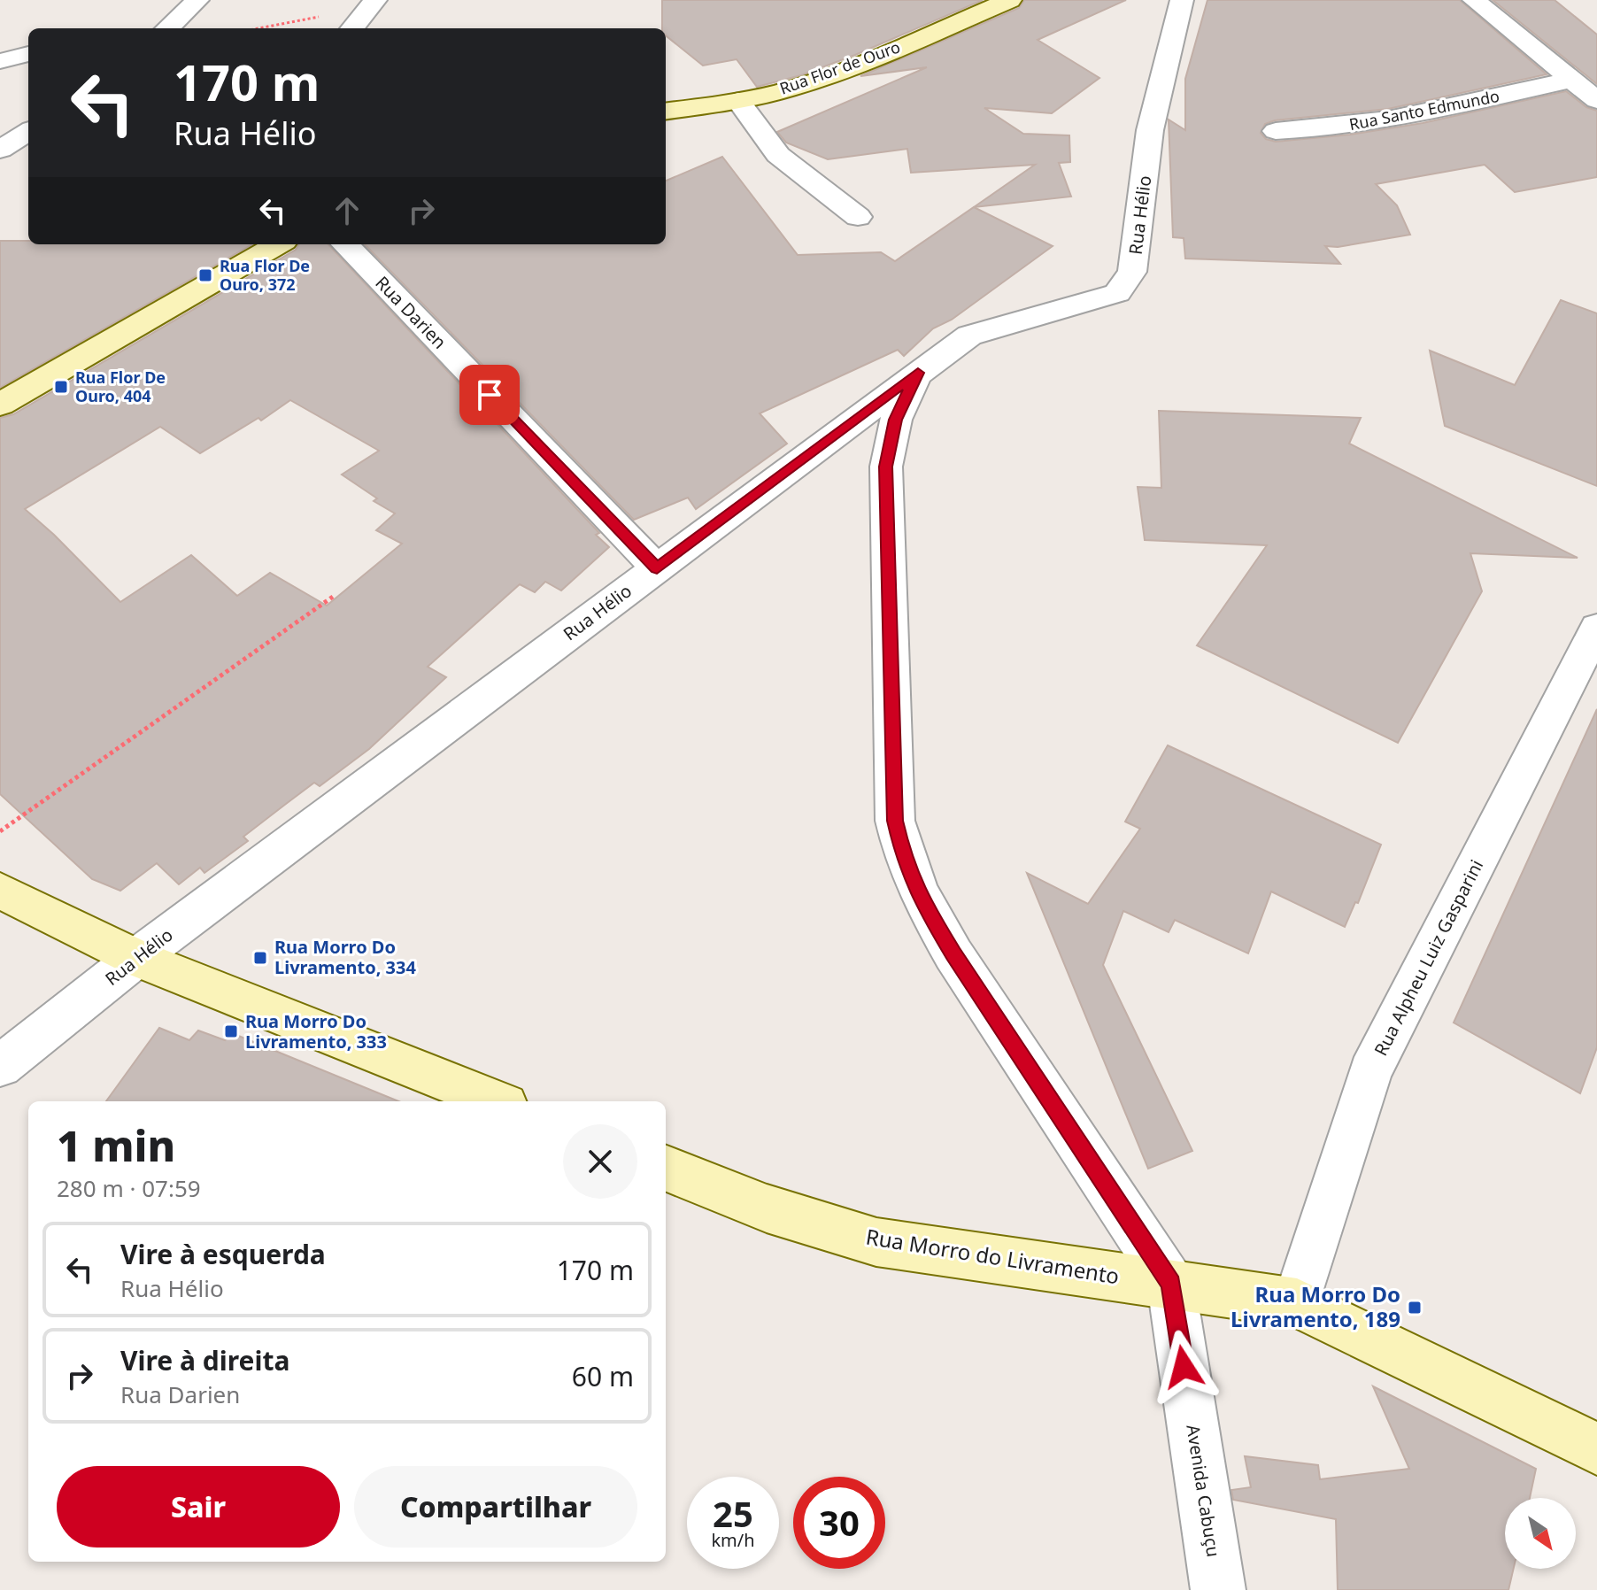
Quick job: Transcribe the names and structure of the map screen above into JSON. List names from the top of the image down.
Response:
{
  "streets": {
    "street": [
      "Rua Flor de Ouro",
      "Rua Santo Edmundo",
      "Rua Hélio",
      "Rua Darien",
      "Rua Alpheu Luiz Gasparini",
      "Rua Morro do Livramento",
      "Avenida Cabuçu"
    ]
  },
  "crossings": [
    ["Rua Hélio", "Rua Darien"],
    ["Rua Hélio", "Avenida Cabuçu"],
    ["Rua Alpheu Luiz Gasparini", "Rua Morro do Livramento"],
    ["Rua Morro do Livramento", "Avenida Cabuçu"]
  ],
  "places": {
    "transit": [
      "Rua Flor De Ouro, 372",
      "Rua Flor De Ouro, 404",
      "Rua Morro Do Livramento, 334",
      "Rua Morro Do Livramento, 333",
      "Rua Morro Do Livramento, 189"
    ]
  },
  "north": "bottom right",
  "page": {
    "turn": ["170 m", "Rua Hélio"],
    "heading": ["1 min", "280 m · 07:59"],
    "list": [
      {
        "name": "Vire à esquerda",
        "note": "Rua Hélio",
        "value": "170 m"
      },
      {
        "name": "Vire à direita",
        "note": "Rua Darien",
        "value": "60 m"
      }
    ],
    "buttons": ["Sair", "Compartilhar"],
    "speed": "25 km/h",
    "limit": "30"
  }
}
